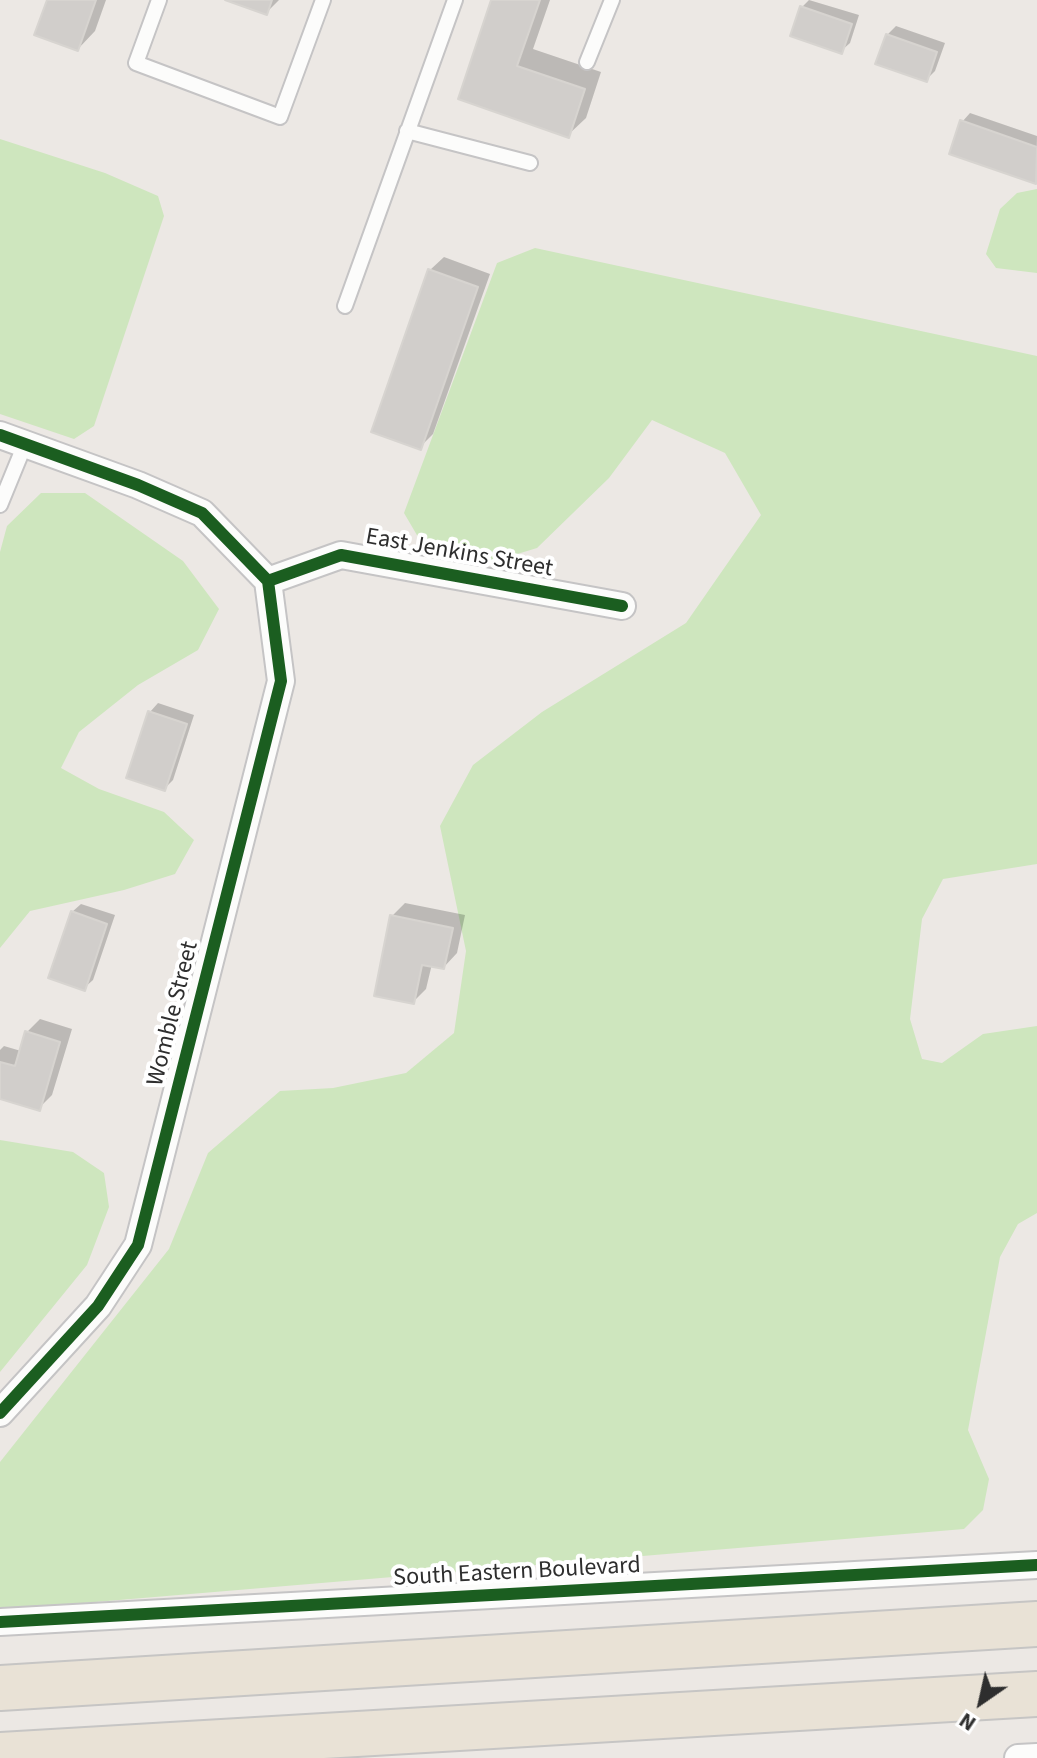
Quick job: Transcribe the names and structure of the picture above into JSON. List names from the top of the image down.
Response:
{
  "streets": {
    "street": ["East Jenkins Street", "Womble Street", "South Eastern Boulevard"]
  },
  "crossings": [
    ["East Jenkins Street", "Womble Street"]
  ],
  "north": "bottom left"
}
